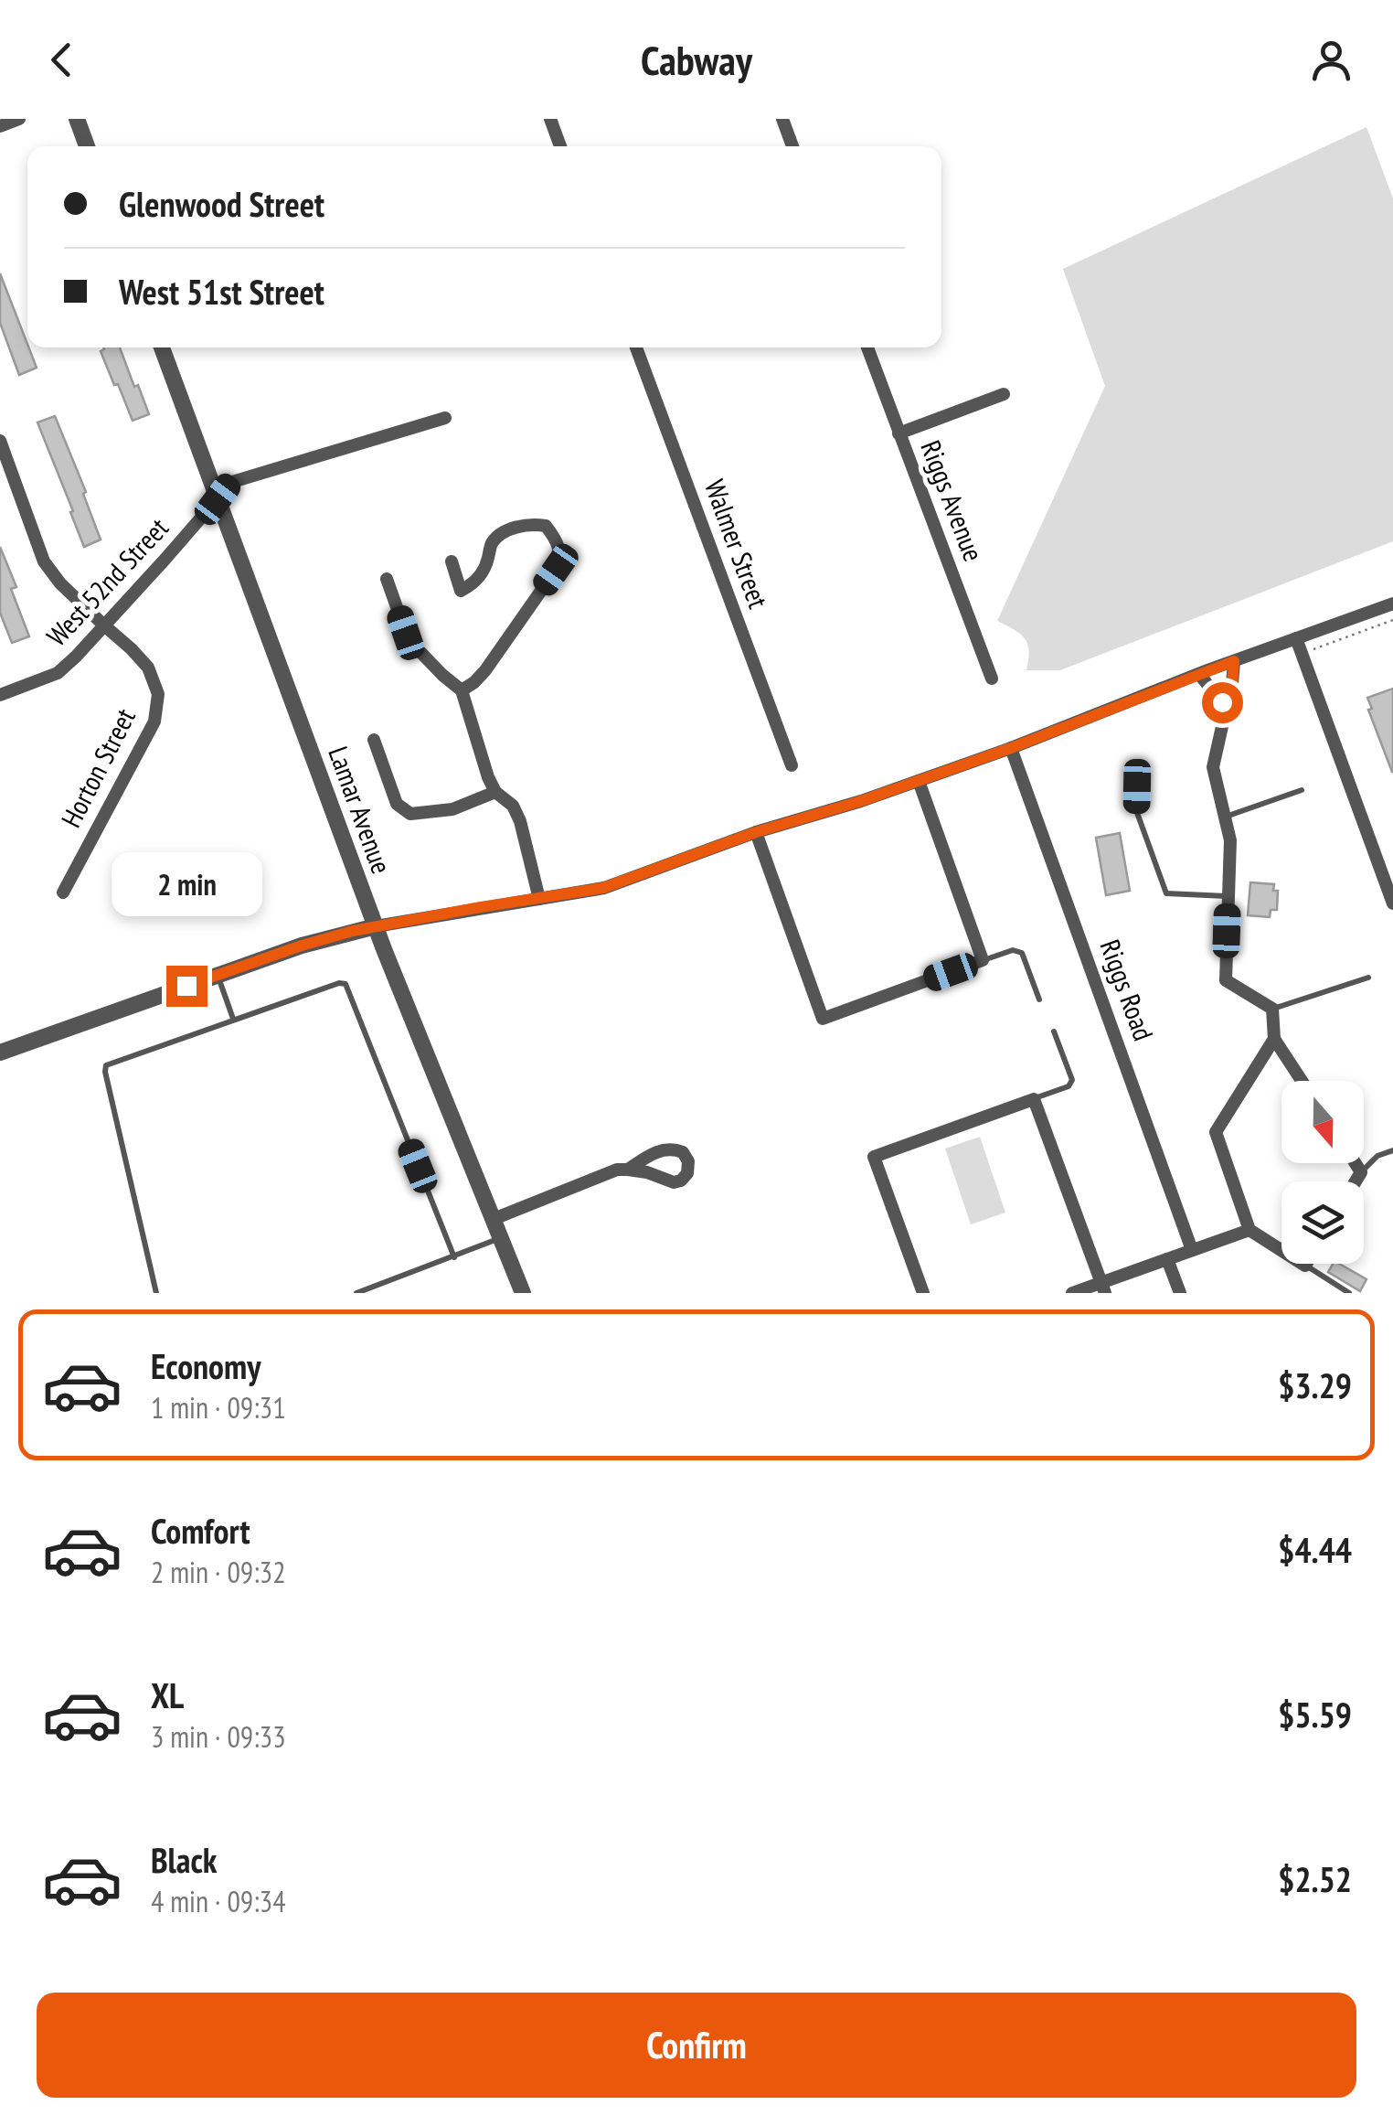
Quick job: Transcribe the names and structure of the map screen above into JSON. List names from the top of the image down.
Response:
{
  "streets": {
    "street": [
      "Riggs Avenue",
      "Walmer Street",
      "West 52nd Street",
      "Horton Street",
      "Lamar Avenue",
      "Riggs Road"
    ]
  },
  "crossings": [
    ["West 52nd Street", "Horton Street"],
    ["West 52nd Street", "Lamar Avenue"]
  ],
  "north": "bottom",
  "page": {
    "header": "Cabway",
    "banner": ["Glenwood Street", "West 51st Street"],
    "bubble": "2 min",
    "list": [
      {
        "name": "Economy",
        "note": "1 min · 09:31",
        "value": "$3.29"
      },
      {
        "name": "Comfort",
        "note": "2 min · 09:32",
        "value": "$4.44"
      },
      {
        "name": "XL",
        "note": "3 min · 09:33",
        "value": "$5.59"
      },
      {
        "name": "Black",
        "note": "4 min · 09:34",
        "value": "$2.52"
      }
    ],
    "buttons": "Confirm"
  }
}
